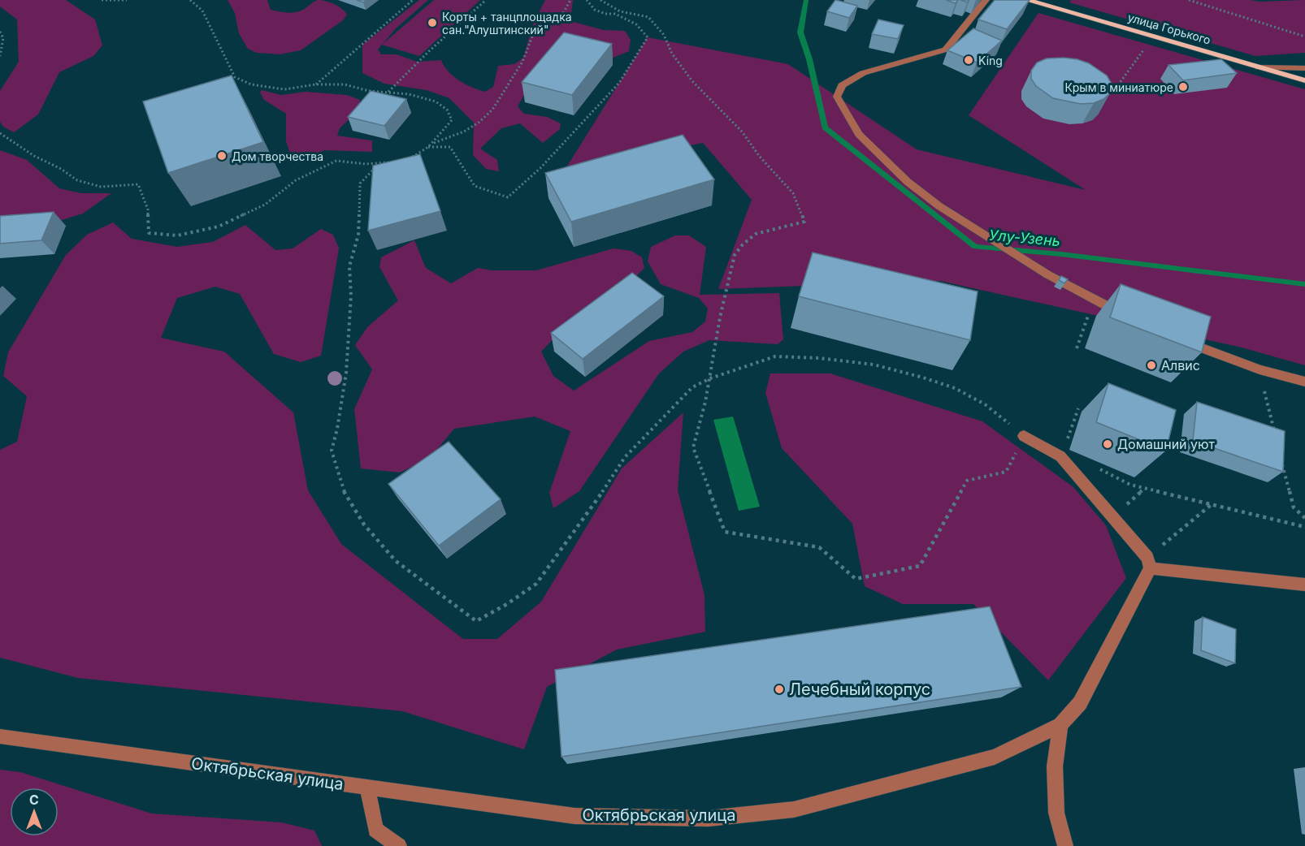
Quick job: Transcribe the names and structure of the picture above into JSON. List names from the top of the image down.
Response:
{
  "streets": {
    "main road": ["улица Горького"],
    "street": ["Октябрьская улица"]
  },
  "water": ["Улу-Узень"],
  "places": [
    "Корты + танцплощадка сан.\"Алуштинский\"",
    "King",
    "Крым в миниатюре",
    "Дом творчества",
    "Алвис",
    "Домашний уют",
    "Лечебный корпус"
  ],
  "north": "top"
}
